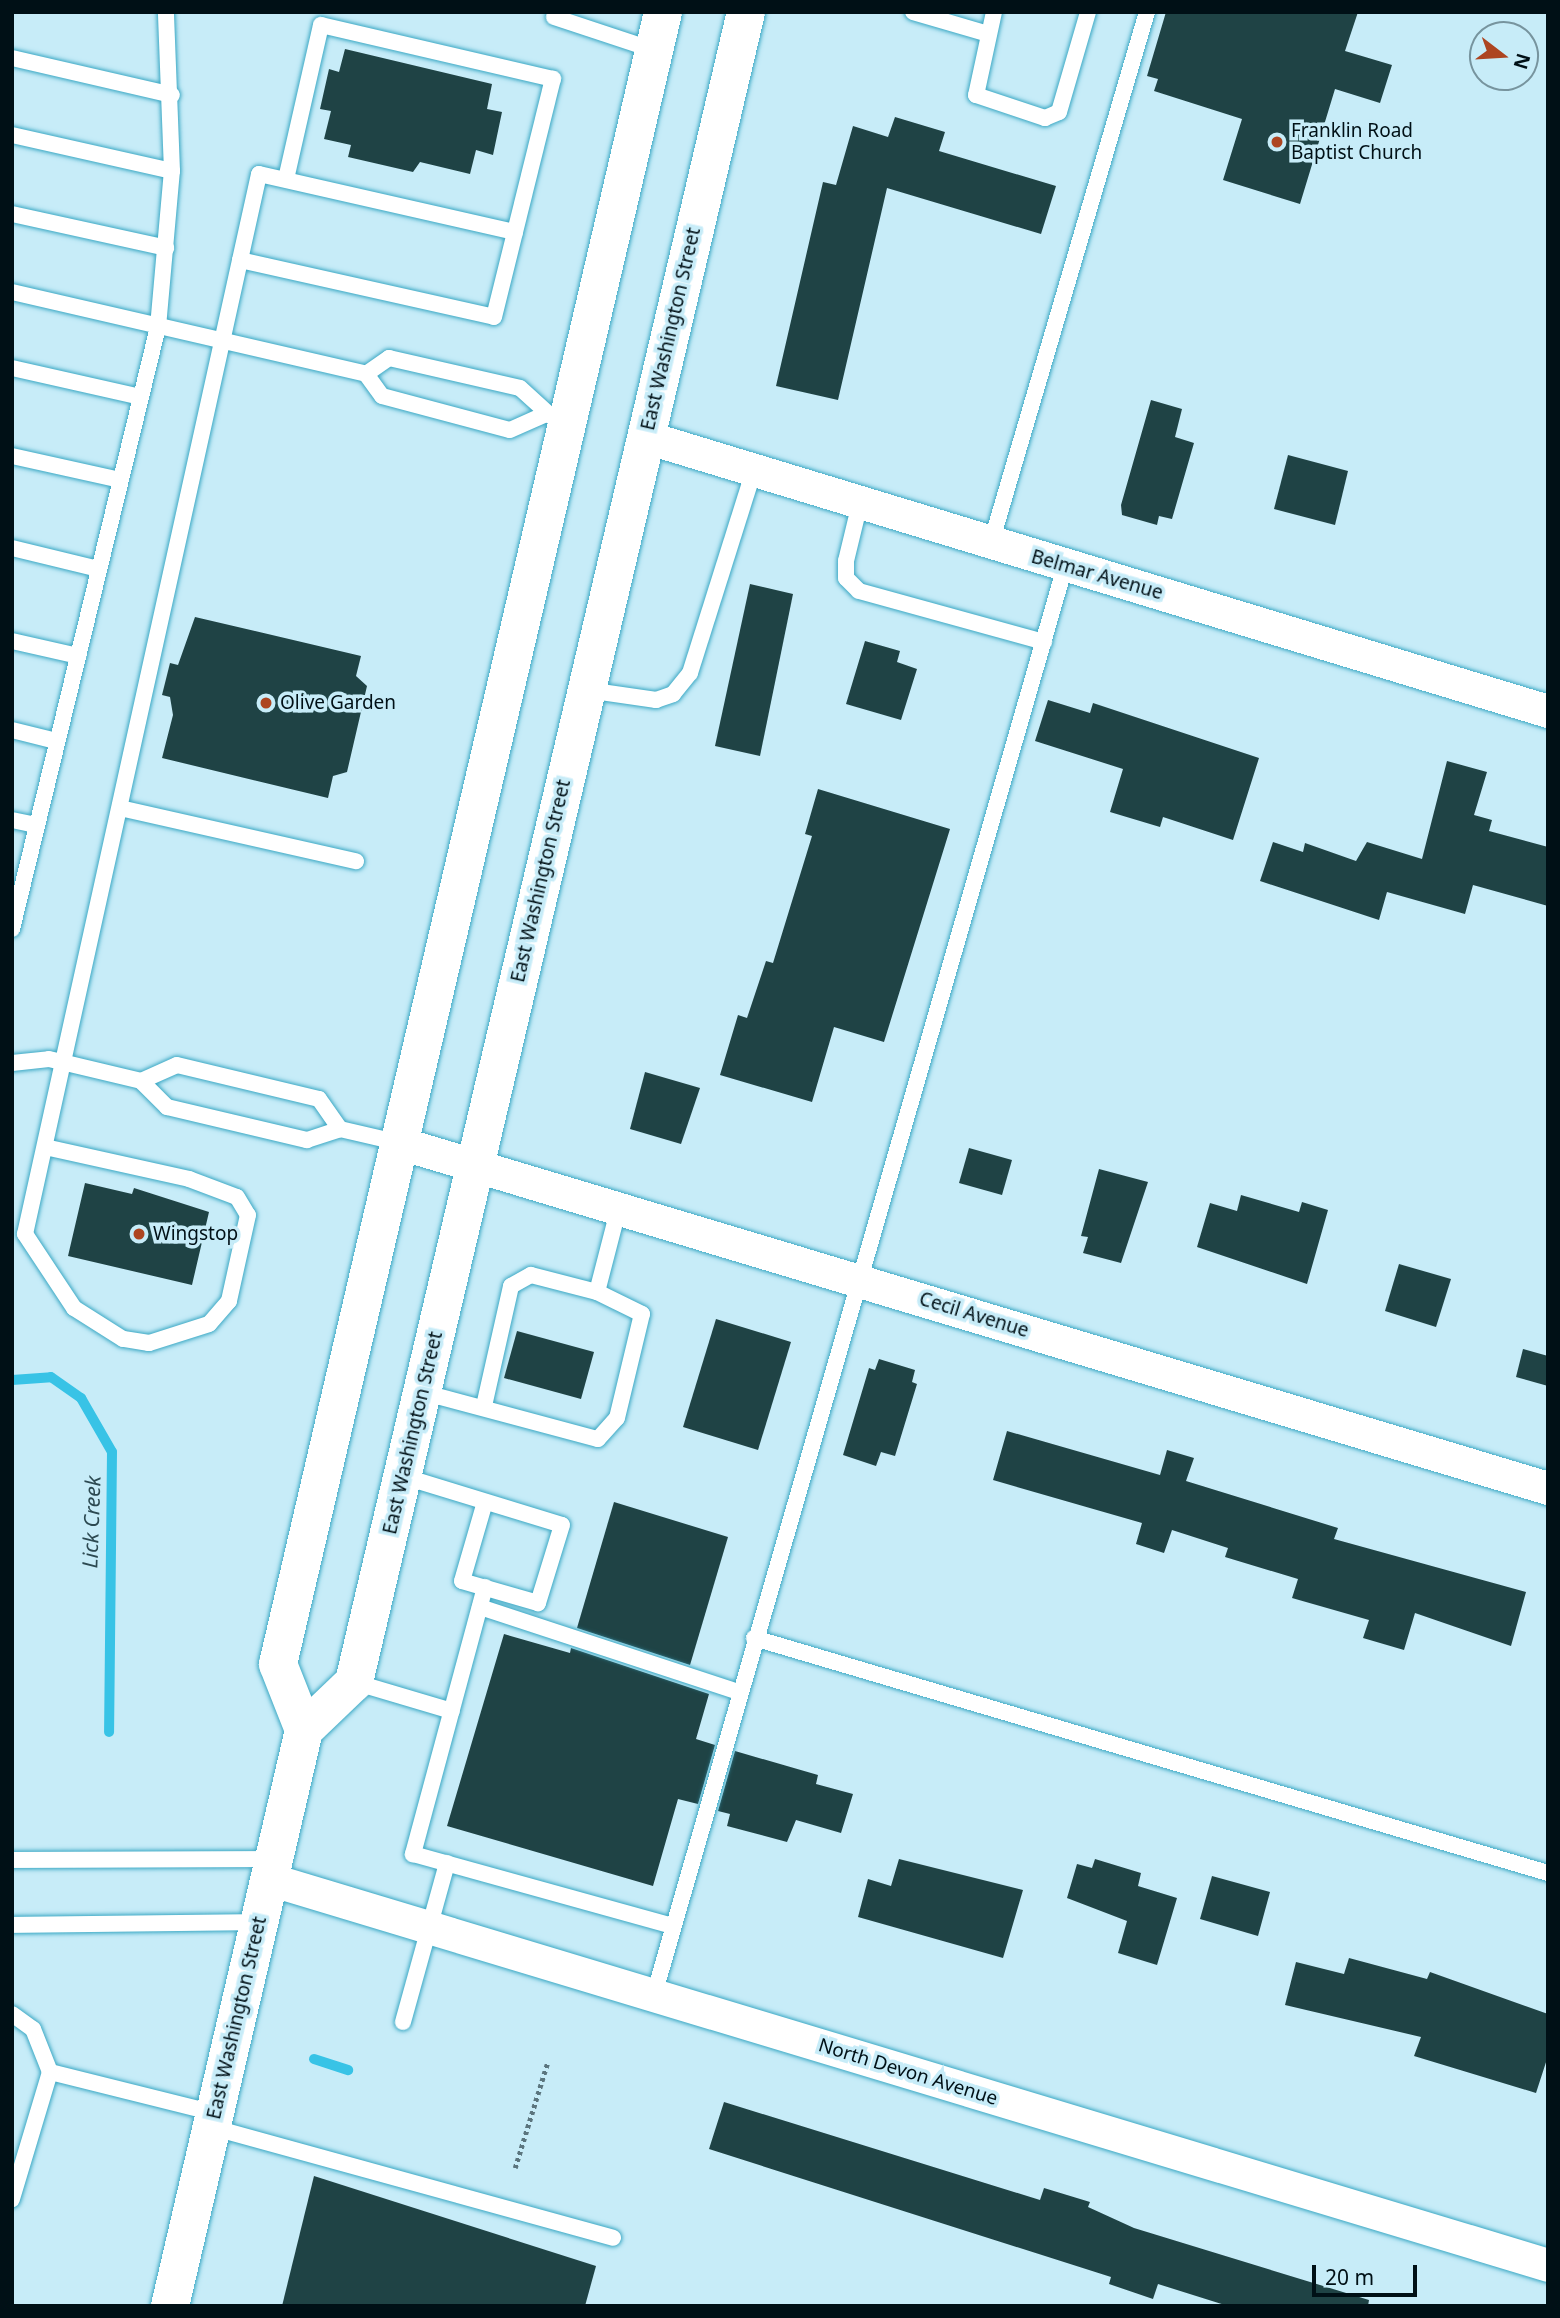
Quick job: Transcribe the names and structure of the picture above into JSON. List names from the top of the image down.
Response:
{
  "streets": {
    "main road": ["East Washington Street"],
    "street": ["Belmar Avenue", "Cecil Avenue", "North Devon Avenue"]
  },
  "crossings": [
    ["East Washington Street", "Belmar Avenue"],
    ["East Washington Street", "Cecil Avenue"],
    ["East Washington Street", "North Devon Avenue"]
  ],
  "water": ["Lick Creek"],
  "places": ["Franklin Road Baptist Church", "Olive Garden", "Wingstop"],
  "scale_bar": "20 m",
  "north": "right"
}
